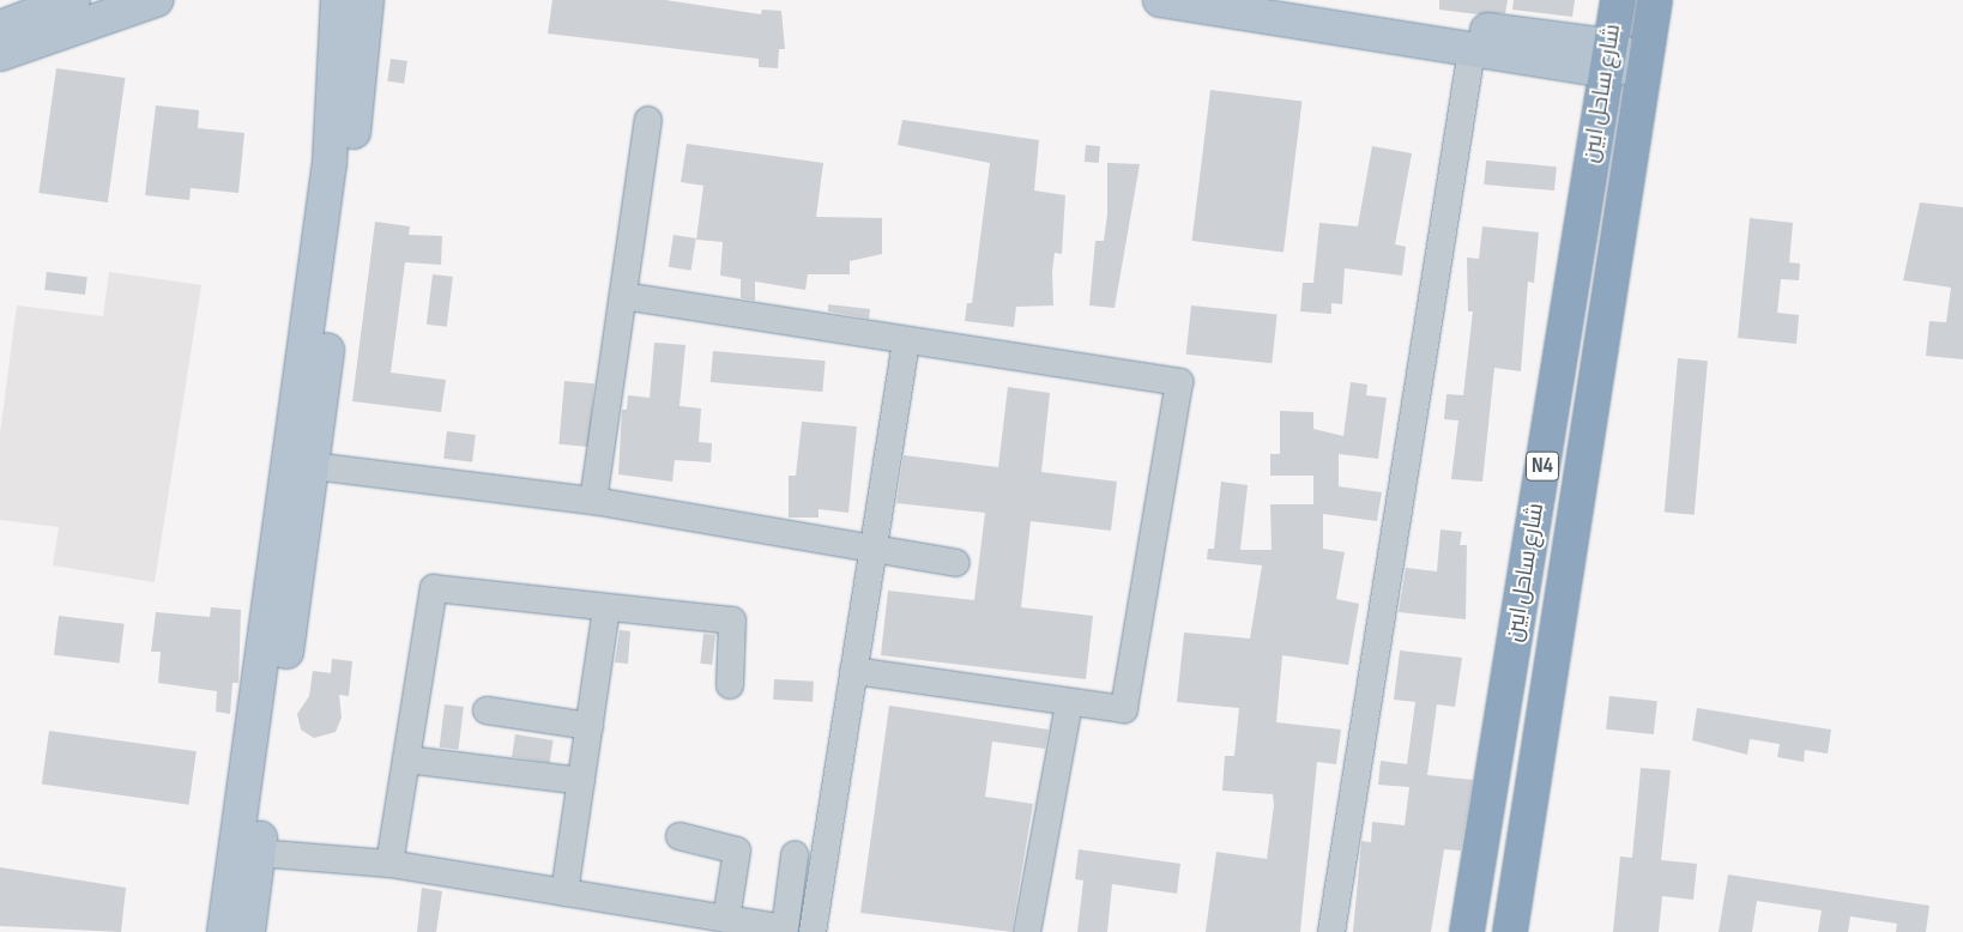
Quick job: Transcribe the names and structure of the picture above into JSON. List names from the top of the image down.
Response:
{
  "streets": {
    "highway": ["شارع ساحل ابين", "N4"]
  }
}
